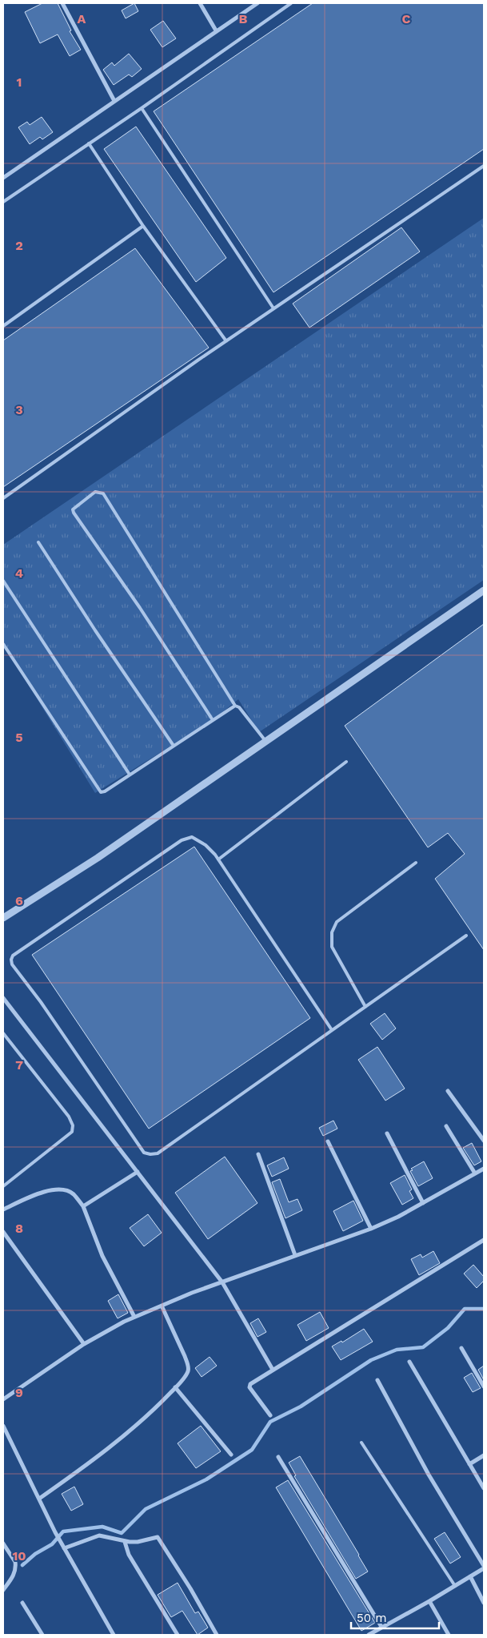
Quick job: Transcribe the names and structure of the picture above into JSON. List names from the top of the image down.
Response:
{
  "scale_bar": "50 m",
  "grid": {
    "columns": ["A", "B", "C"],
    "rows": [
      "1",
      "2",
      "3",
      "4",
      "5",
      "6",
      "7",
      "8",
      "9",
      "10"
    ]
  }
}
